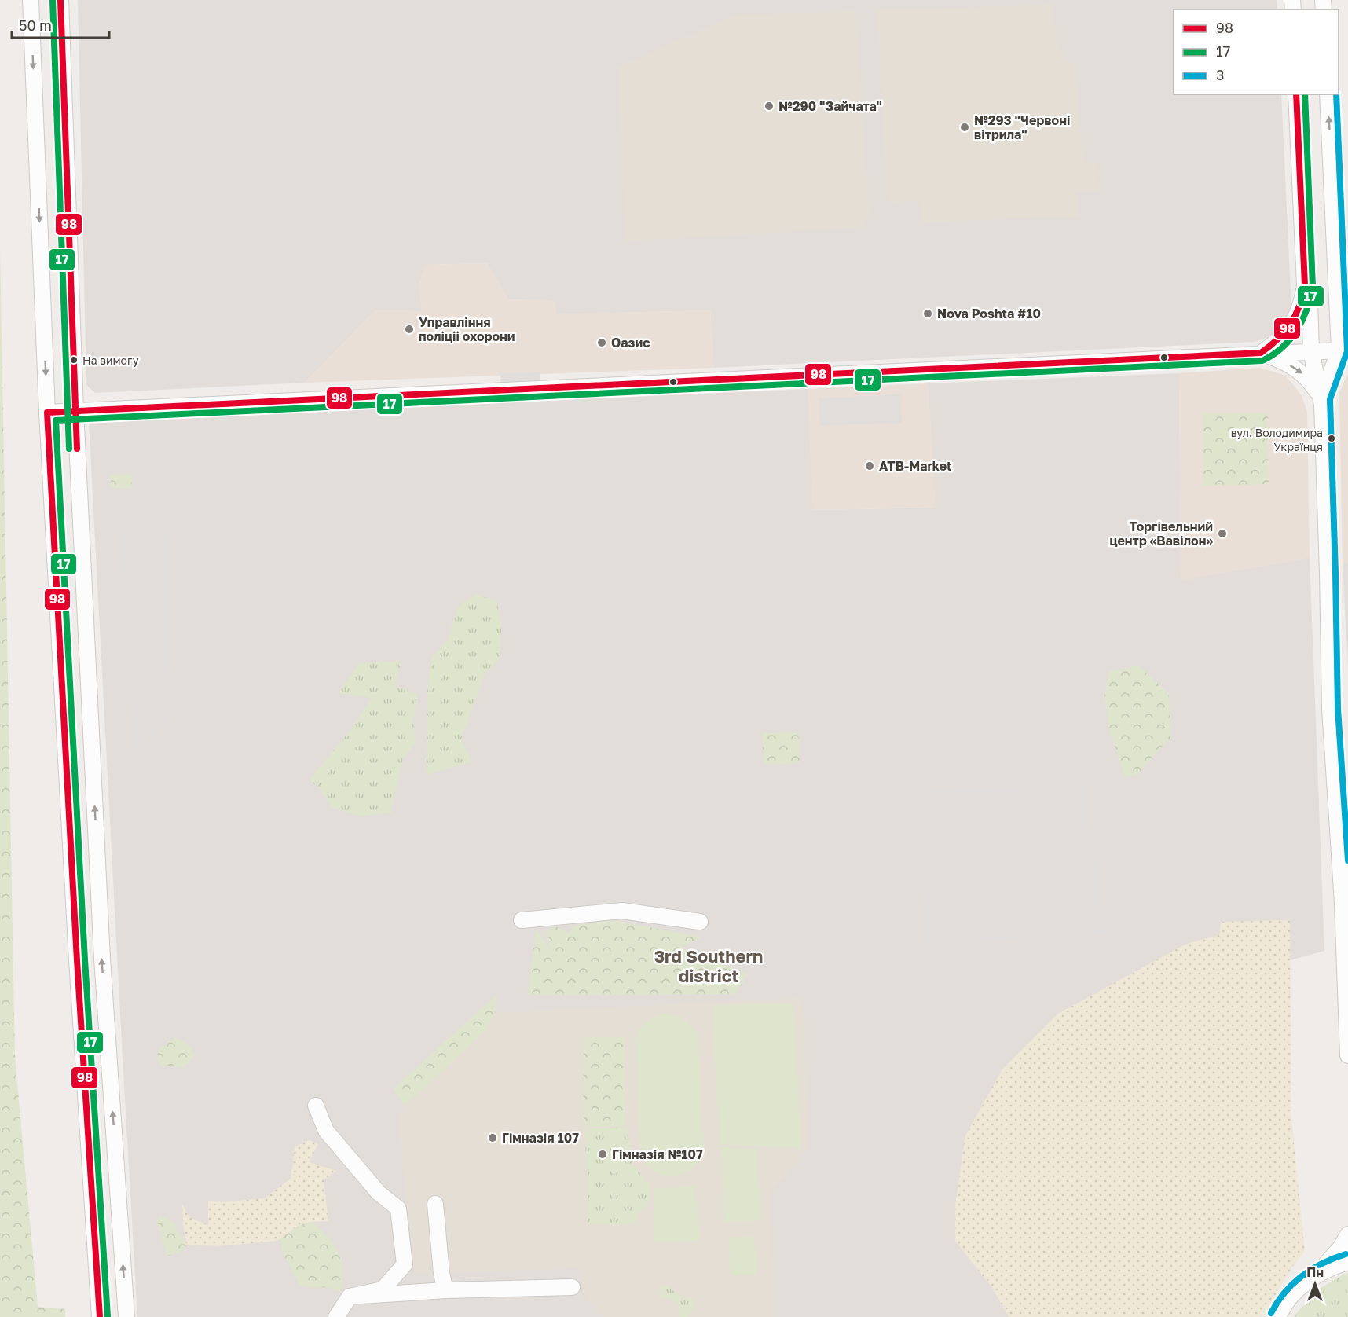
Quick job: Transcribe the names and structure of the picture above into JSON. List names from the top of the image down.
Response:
{
  "districts": ["3rd Southern district"],
  "places": [
    "№290 \"Зайчата\"",
    "№293 \"Червоні вітрила\"",
    "Nova Poshta #10",
    "Управлiння полiцii охорони",
    "Оазис",
    "На вимогу",
    "вул. Володимира Українця",
    "ATB-Market",
    "Торгівельний центр «Вавілон»",
    "Гімназія 107",
    "Гімназія №107"
  ],
  "lines": ["transit line 98", "transit line 17", "transit line 3"],
  "legend": ["98", "17", "3"],
  "scale_bar": "50 m",
  "north": "top"
}
